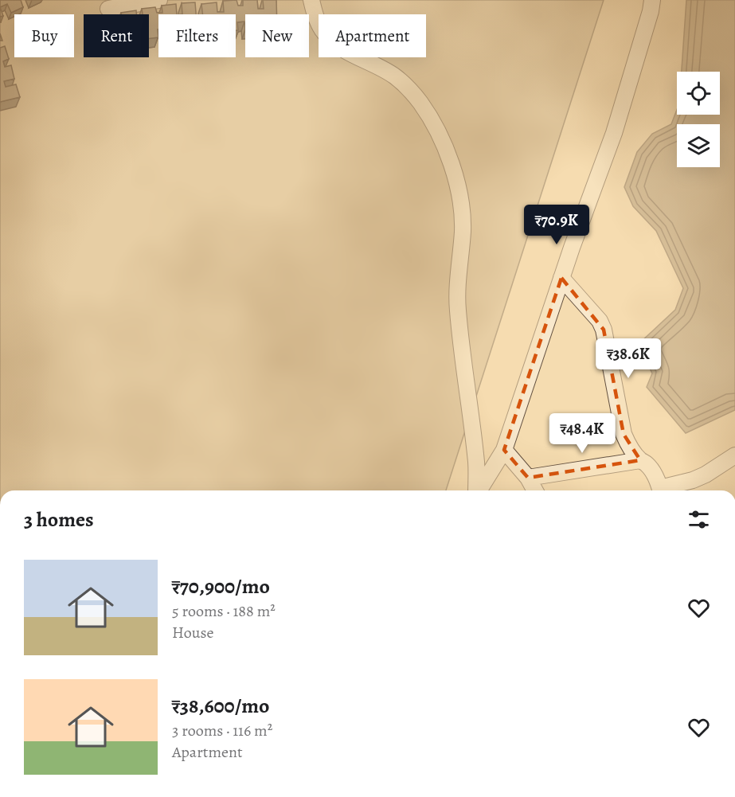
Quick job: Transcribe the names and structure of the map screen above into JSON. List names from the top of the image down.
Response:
{
  "page": {
    "chip": [
      "Buy",
      "Rent",
      "Filters",
      "New",
      "Apartment"
    ],
    "price": ["₹70.9K", "₹38.6K", "₹48.4K"],
    "heading": "3 homes",
    "list": [
      {
        "name": "₹70,900/mo",
        "note": "5 rooms · 188 m² · House"
      },
      {
        "name": "₹38,600/mo",
        "note": "3 rooms · 116 m² · Apartment"
      }
    ]
  }
}
